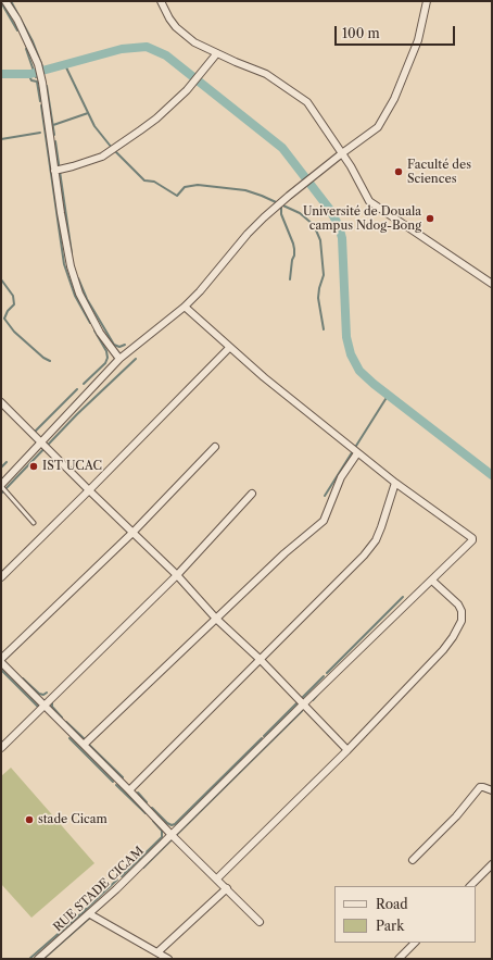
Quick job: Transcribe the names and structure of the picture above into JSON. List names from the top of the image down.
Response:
{
  "streets": {
    "street": ["RUE STADE CICAM"]
  },
  "places": [
    "Faculté des Sciences",
    "Université de Douala campus Ndog-Bong",
    "IST UCAC",
    "stade Cicam"
  ],
  "legend": ["Road", "Park"],
  "scale_bar": "100 m"
}
